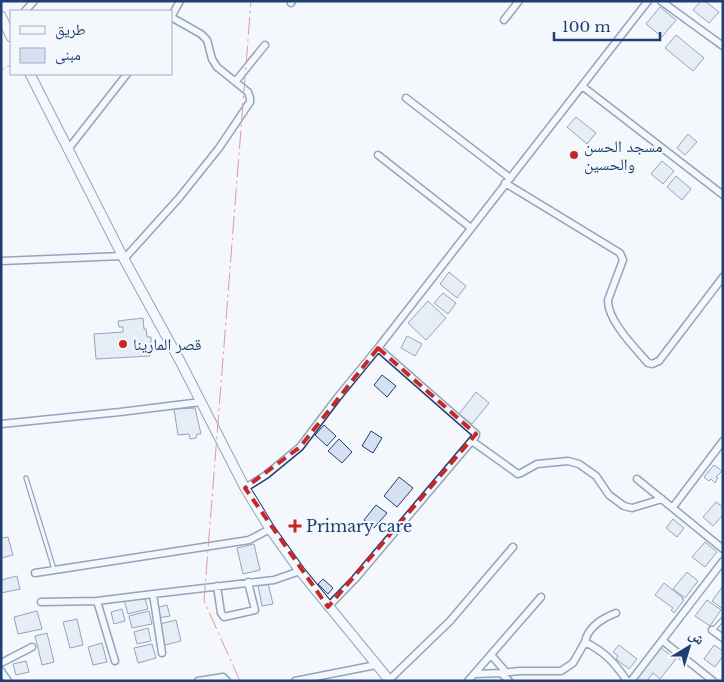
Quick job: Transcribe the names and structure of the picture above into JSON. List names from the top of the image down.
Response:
{
  "places": {
    "other": ["مسجد الحسن والحسين", "قصر المارينا"],
    "health": ["Primary care"]
  },
  "legend": ["طريق", "مبنى"],
  "scale_bar": "100 m",
  "north": "top right"
}
